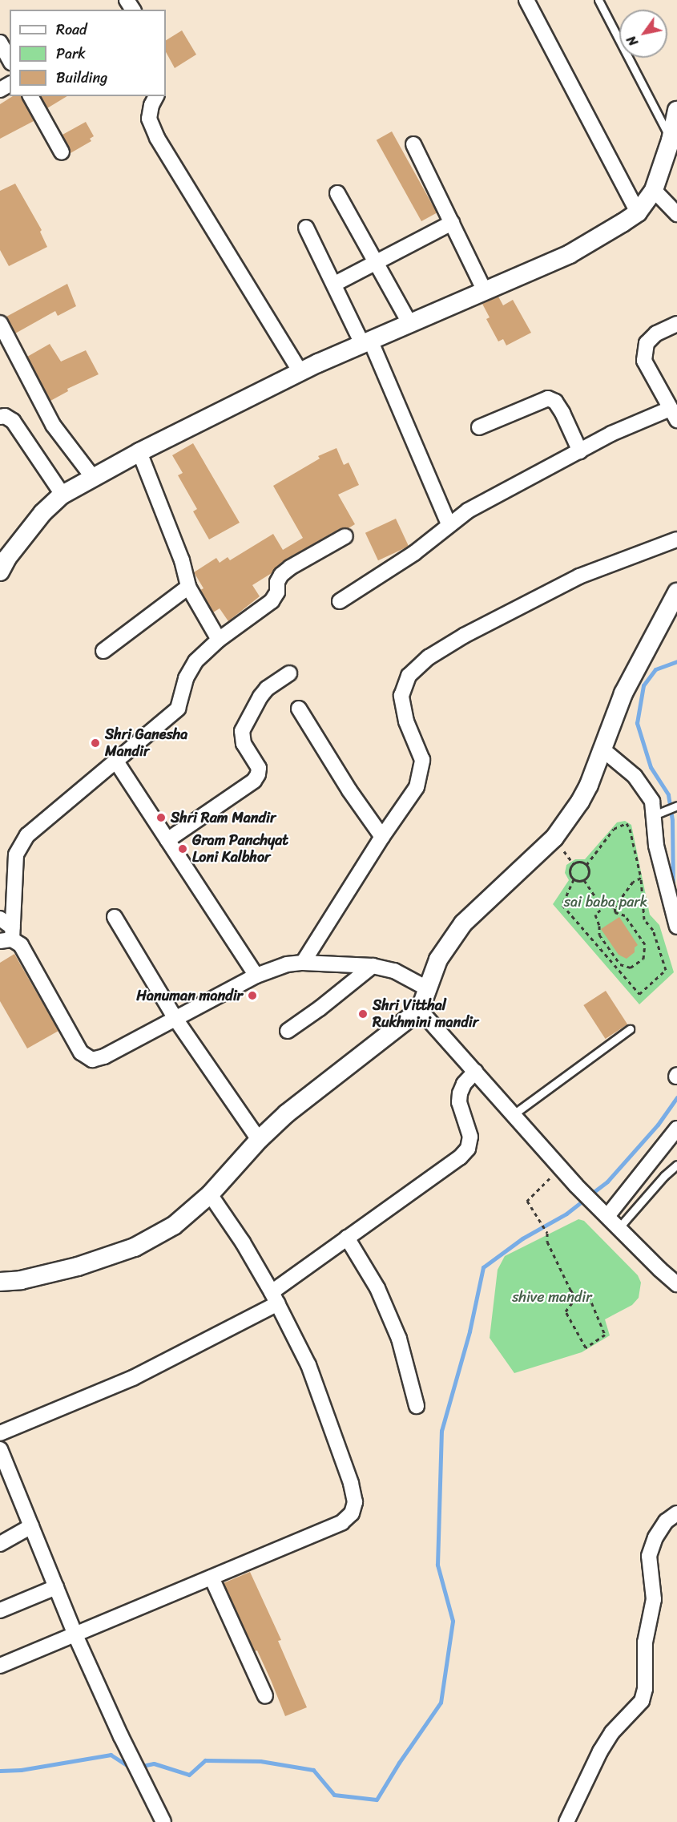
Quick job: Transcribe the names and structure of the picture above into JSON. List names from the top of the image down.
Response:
{
  "parks": ["sai baba park", "shive mandir"],
  "places": [
    "Shri Ganesha Mandir",
    "Shri Ram Mandir",
    "Gram Panchyat Loni Kalbhor",
    "Hanuman mandir",
    "Shri Vitthal Rukhmini mandir"
  ],
  "legend": ["Road", "Park", "Building"],
  "north": "bottom left"
}
